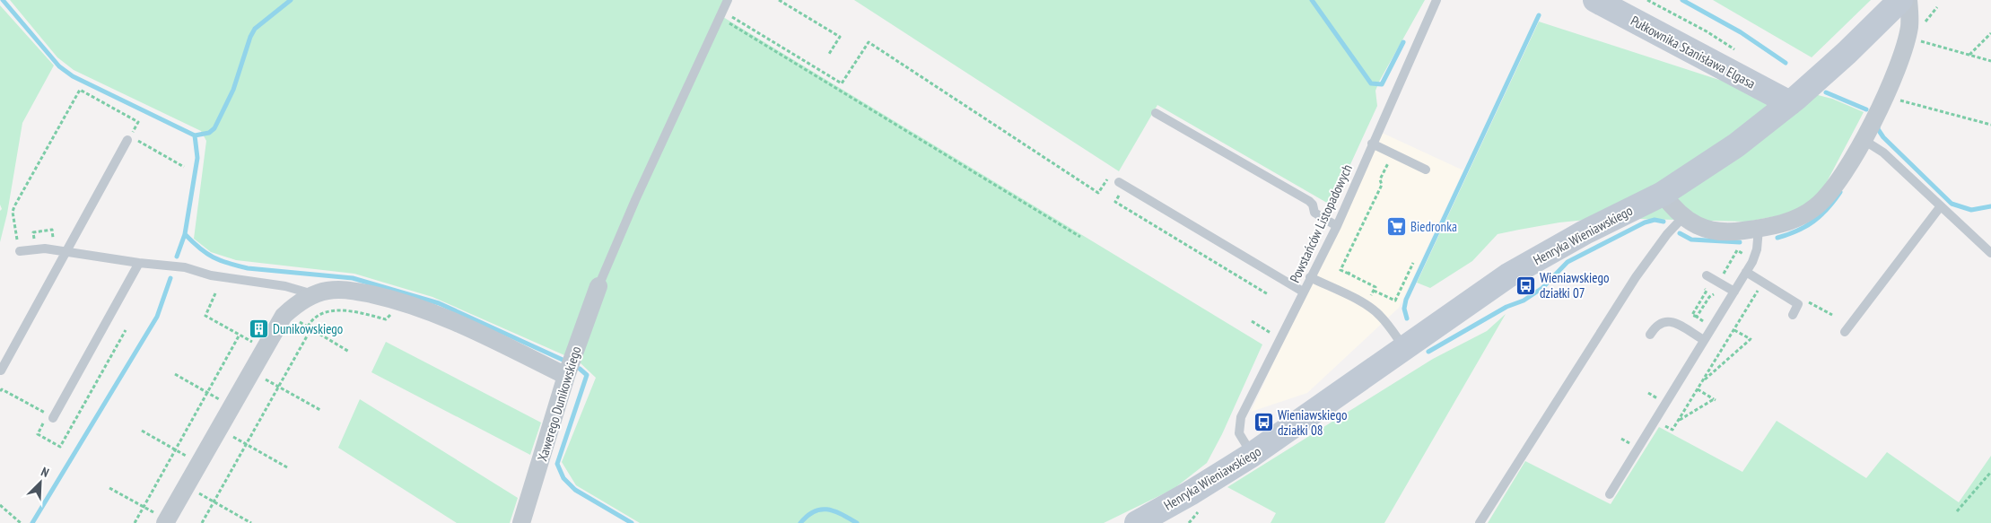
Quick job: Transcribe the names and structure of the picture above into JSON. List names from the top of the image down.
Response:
{
  "streets": {
    "street": ["Pułkownika Stanisława Elgasa", "Henryka Wieniawskiego", "Xawerego Dunikowskiego"],
    "lane": ["Powstańców Listopadowych"]
  },
  "crossings": [
    ["Pułkownika Stanisława Elgasa", "Henryka Wieniawskiego"],
    ["Powstańców Listopadowych", "Henryka Wieniawskiego"]
  ],
  "places": {
    "supermarket": ["Biedronka"],
    "bus stop": ["Wieniawskiego działki 07", "Wieniawskiego działki 08"],
    "building": ["Dunikowskiego"]
  },
  "north": "top right"
}
